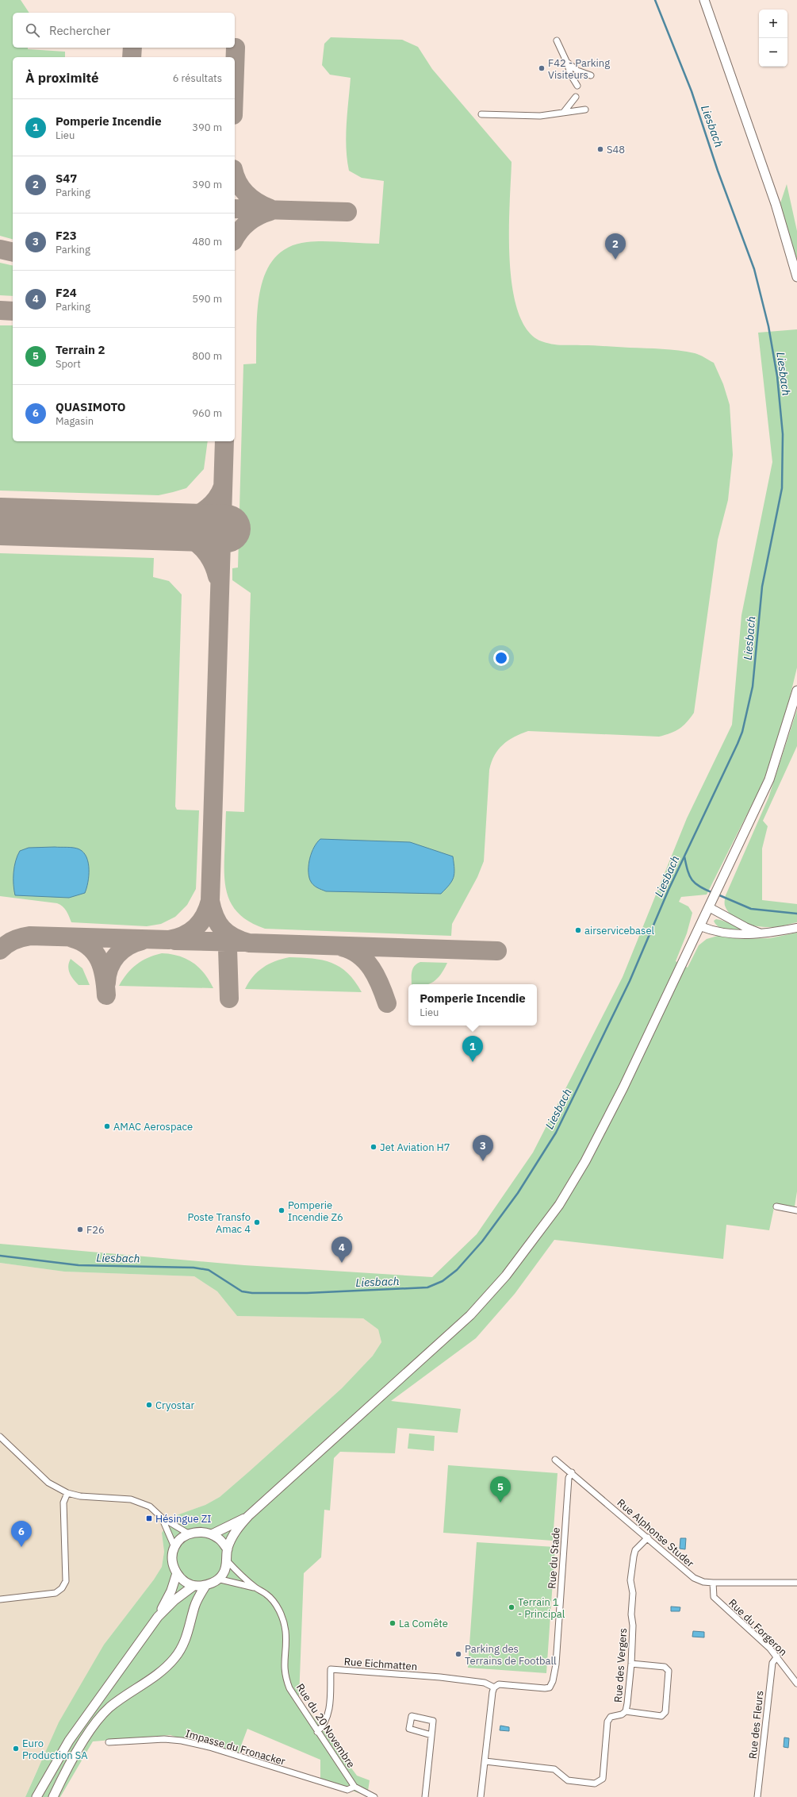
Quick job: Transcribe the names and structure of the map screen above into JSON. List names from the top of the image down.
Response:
{
  "streets": {
    "street": [
      "Rue Alphonse Studer",
      "Rue du Stade",
      "Rue du Forgeron",
      "Rue Eichmatten",
      "Rue des Vergers",
      "Rue des Fleurs",
      "Rue du 20 Novembre",
      "Impasse du Fronacker"
    ]
  },
  "crossings": [
    ["Rue Alphonse Studer", "Rue du Stade"],
    ["Rue Alphonse Studer", "Rue du Forgeron"],
    ["Rue Alphonse Studer", "Rue des Vergers"],
    ["Rue du Stade", "Rue Eichmatten"],
    ["Rue du Forgeron", "Rue des Fleurs"],
    ["Rue Eichmatten", "Rue du 20 Novembre"],
    ["Rue du 20 Novembre", "Impasse du Fronacker"]
  ],
  "water": ["Liesbach"],
  "places": {
    "other": [
      "F42 - Parking Visiteurs",
      "S48",
      "airservicebasel",
      "AMAC Aerospace",
      "Jet Aviation H7",
      "Pomperie Incendie Z6",
      "Poste Transfo Amac 4",
      "F26",
      "Cryostar",
      "Terrain 1 - Principal",
      "La Comête",
      "Parking des Terrains de Football",
      "Euro Production SA"
    ],
    "transit": ["Hésingue ZI"]
  },
  "page": {
    "map_buttons": ["+", "−"],
    "search": "Rechercher",
    "heading": ["À proximité", "6 résultats"],
    "list": [
      {
        "mark": "1",
        "name": "Pomperie Incendie",
        "note": "Lieu",
        "value": "390 m"
      },
      {
        "mark": "2",
        "name": "S47",
        "note": "Parking",
        "value": "390 m"
      },
      {
        "mark": "3",
        "name": "F23",
        "note": "Parking",
        "value": "480 m"
      },
      {
        "mark": "4",
        "name": "F24",
        "note": "Parking",
        "value": "590 m"
      },
      {
        "mark": "5",
        "name": "Terrain 2",
        "note": "Sport",
        "value": "800 m"
      },
      {
        "mark": "6",
        "name": "QUASIMOTO",
        "note": "Magasin",
        "value": "960 m"
      }
    ],
    "pins": [
      "2",
      "1",
      "3",
      "4",
      "5",
      "6"
    ],
    "popup": ["Pomperie Incendie", "Lieu"]
  }
}
